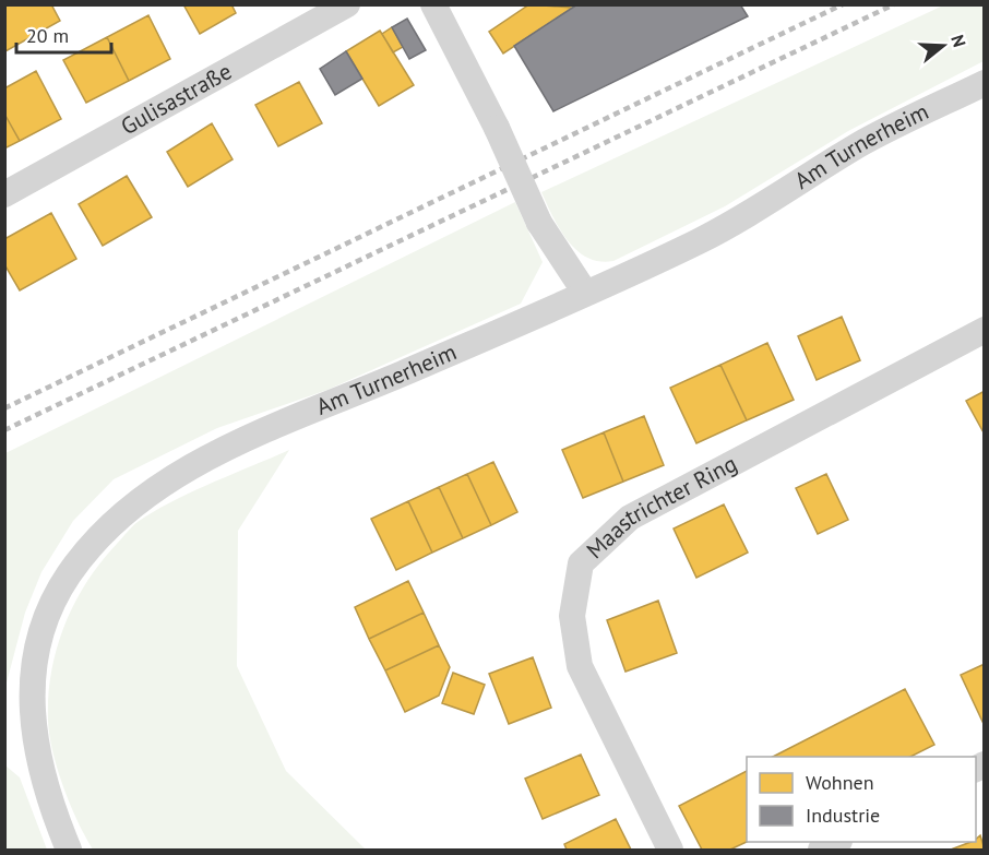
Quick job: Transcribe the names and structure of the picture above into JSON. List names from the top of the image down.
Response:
{
  "streets": {
    "street": ["Gulisastraße", "Am Turnerheim", "Maastrichter Ring"]
  },
  "legend": ["Wohnen", "Industrie"],
  "scale_bar": "20 m",
  "north": "right"
}
